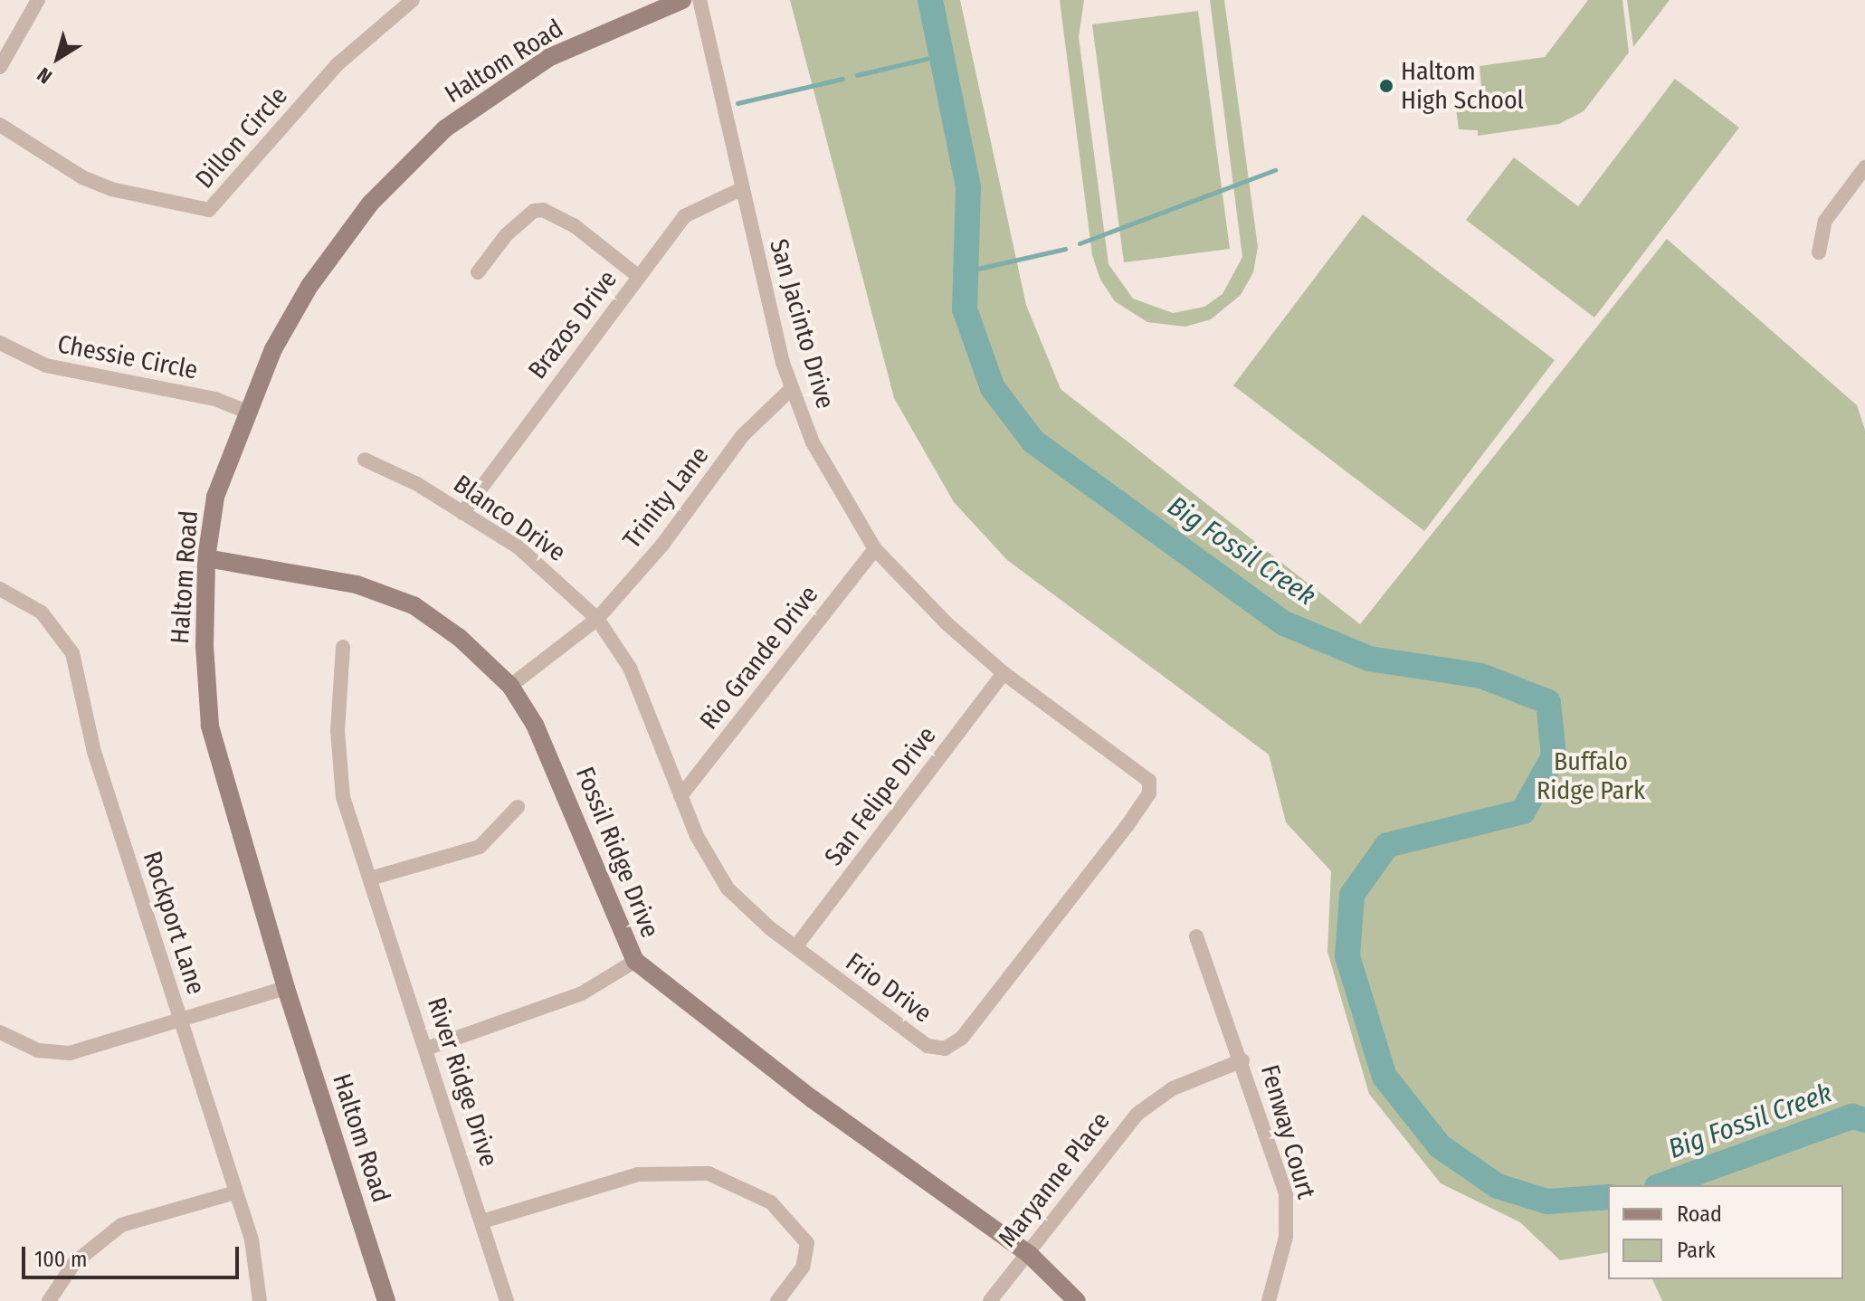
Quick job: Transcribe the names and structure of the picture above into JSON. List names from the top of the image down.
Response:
{
  "streets": {
    "main road": ["Haltom Road", "Fossil Ridge Drive"],
    "street": [
      "Dillon Circle",
      "San Jacinto Drive",
      "Brazos Drive",
      "Chessie Circle",
      "Trinity Lane",
      "Blanco Drive",
      "Rio Grande Drive",
      "San Felipe Drive",
      "Rockport Lane",
      "Frio Drive",
      "River Ridge Drive",
      "Fenway Court",
      "Maryanne Place"
    ]
  },
  "crossings": [
    ["Haltom Road", "Chessie Circle"],
    ["Haltom Road", "Fossil Ridge Drive"],
    ["San Jacinto Drive", "Brazos Drive"],
    ["San Jacinto Drive", "Trinity Lane"],
    ["San Jacinto Drive", "Rio Grande Drive"],
    ["San Jacinto Drive", "San Felipe Drive"],
    ["San Jacinto Drive", "Frio Drive"],
    ["Brazos Drive", "Blanco Drive"],
    ["Trinity Lane", "Blanco Drive"],
    ["Trinity Lane", "Fossil Ridge Drive"],
    ["Blanco Drive", "Rio Grande Drive"],
    ["Blanco Drive", "Frio Drive"],
    ["Rio Grande Drive", "Frio Drive"],
    ["San Felipe Drive", "Frio Drive"],
    ["Fossil Ridge Drive", "Maryanne Place"],
    ["Fenway Court", "Maryanne Place"]
  ],
  "water": ["Big Fossil Creek"],
  "parks": ["Buffalo Ridge Park"],
  "places": ["Haltom High School"],
  "legend": ["Road", "Park"],
  "scale_bar": "100 m",
  "north": "bottom left"
}
